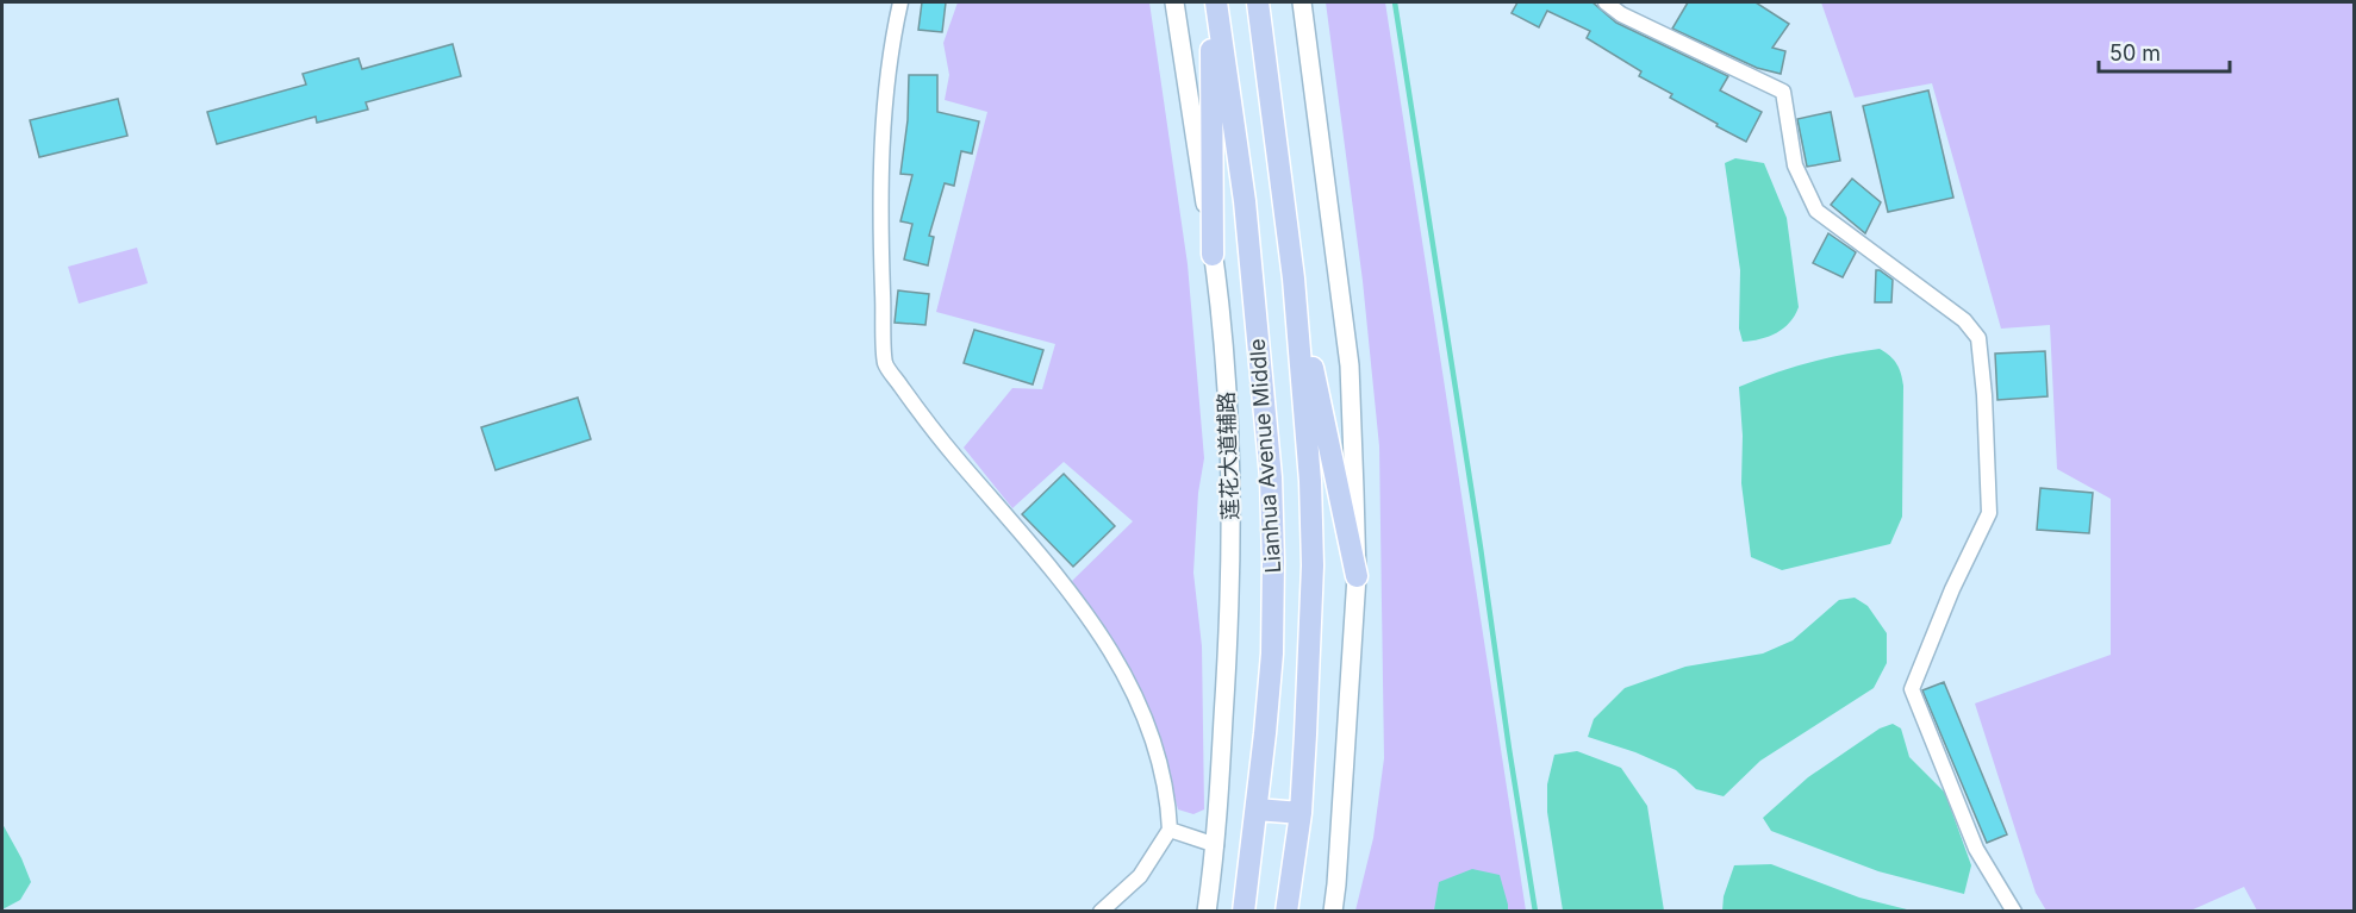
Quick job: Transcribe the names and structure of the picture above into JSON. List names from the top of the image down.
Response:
{
  "streets": {
    "main road": ["Lianhua Avenue Middle"],
    "street": ["莲花大道辅路"]
  },
  "scale_bar": "50 m"
}
